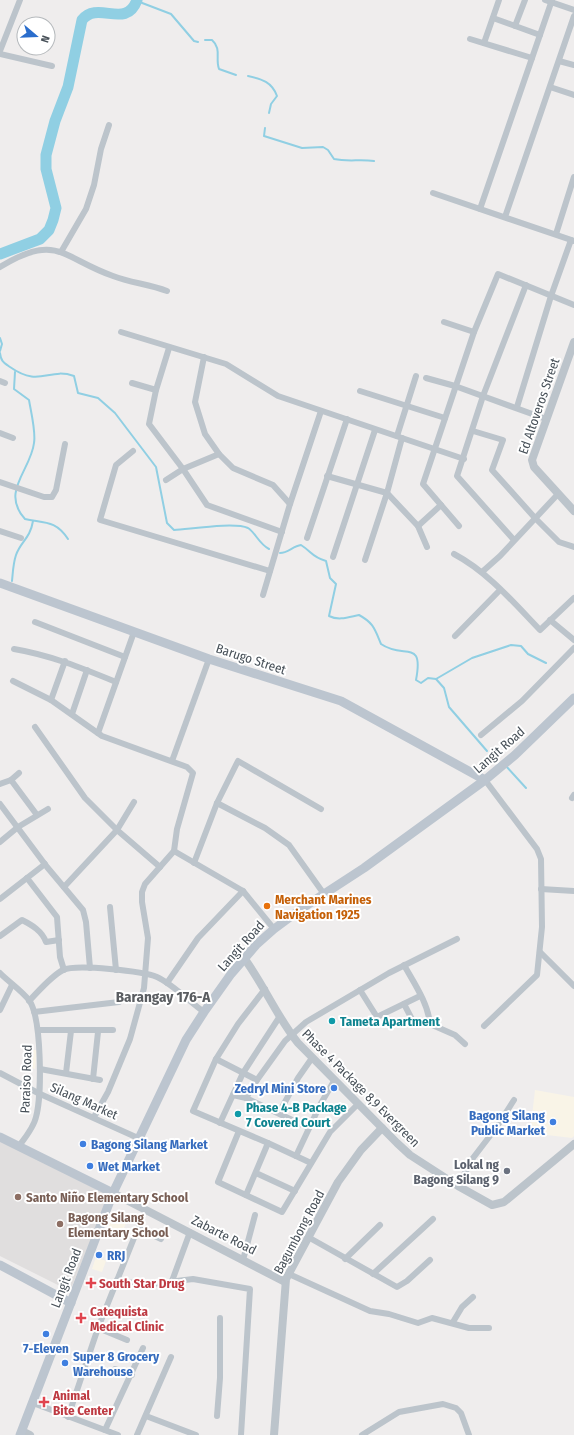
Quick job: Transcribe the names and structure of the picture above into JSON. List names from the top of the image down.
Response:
{
  "streets": {
    "main road": ["Barugo Street", "Langit Road", "Zabarte Road"],
    "street": [
      "Ed Altoveros Street",
      "Paraiso Road",
      "Phase 4 Package 8,9 Evergreen",
      "Silang Market",
      "Bagumbong Road"
    ]
  },
  "crossings": [
    ["Barugo Street", "Langit Road"],
    ["Langit Road", "Phase 4 Package 8,9 Evergreen"],
    ["Langit Road", "Silang Market"],
    ["Langit Road", "Zabarte Road"],
    ["Paraiso Road", "Silang Market"],
    ["Paraiso Road", "Zabarte Road"],
    ["Phase 4 Package 8,9 Evergreen", "Bagumbong Road"],
    ["Bagumbong Road", "Zabarte Road"]
  ],
  "districts": ["Barangay 176-A"],
  "places": {
    "other": [
      "Merchant Marines Navigation 1925",
      "Tameta Apartment",
      "Zedryl Mini Store",
      "Phase 4-B Package 7 Covered Court",
      "Bagong Silang Public Market",
      "Bagong Silang Market",
      "Wet Market",
      "Lokal ng Bagong Silang 9",
      "Santo Niño Elementary School",
      "Bagong Silang Elementary School",
      "RRJ",
      "7-Eleven",
      "Super 8 Grocery Warehouse"
    ],
    "health": ["South Star Drug", "Catequista Medical Clinic", "Animal Bite Center"]
  },
  "north": "right"
}
